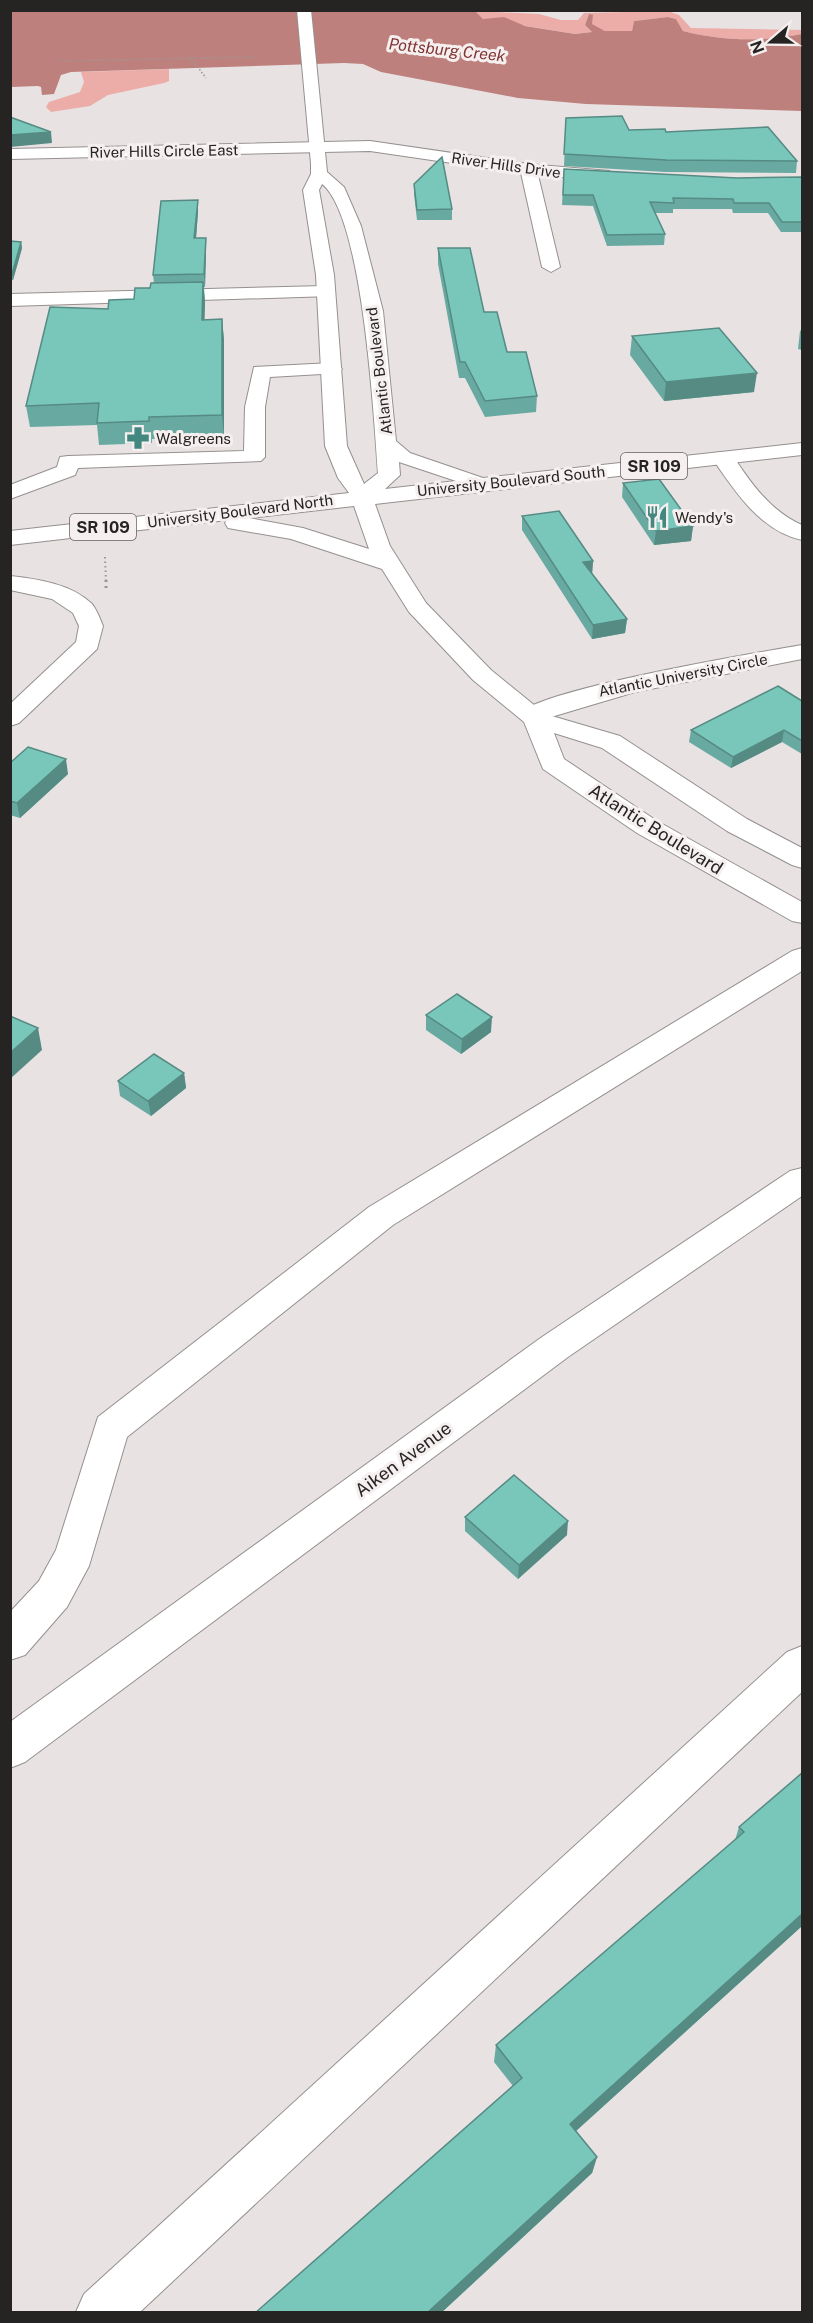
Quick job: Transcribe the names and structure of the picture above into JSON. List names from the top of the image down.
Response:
{
  "streets": {
    "main road": [
      "River Hills Circle East",
      "River Hills Drive",
      "Atlantic Boulevard",
      "SR 109",
      "University Boulevard South",
      "University Boulevard North",
      "Atlantic University Circle",
      "Aiken Avenue"
    ]
  },
  "crossings": [
    ["River Hills Circle East", "River Hills Drive"],
    ["Atlantic Boulevard", "University Boulevard South"],
    ["Atlantic Boulevard", "University Boulevard North"],
    ["Atlantic Boulevard", "Atlantic University Circle"],
    ["University Boulevard South", "University Boulevard North"]
  ],
  "water": ["Pottsburg Creek"],
  "places": {
    "pharmacy": ["Walgreens"],
    "restaurant": ["Wendy's"]
  },
  "north": "left"
}
